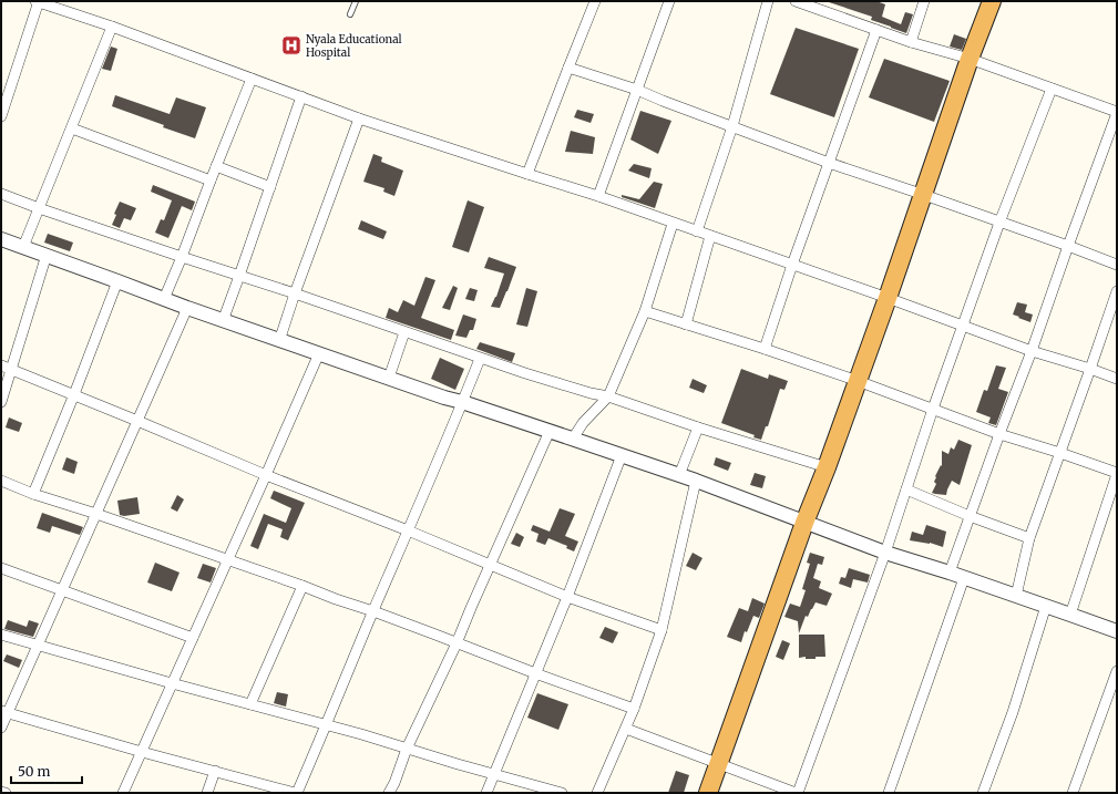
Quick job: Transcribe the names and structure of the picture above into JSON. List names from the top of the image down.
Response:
{
  "places": {
    "hospital": ["Nyala Educational Hospital"]
  },
  "scale_bar": "50 m"
}
